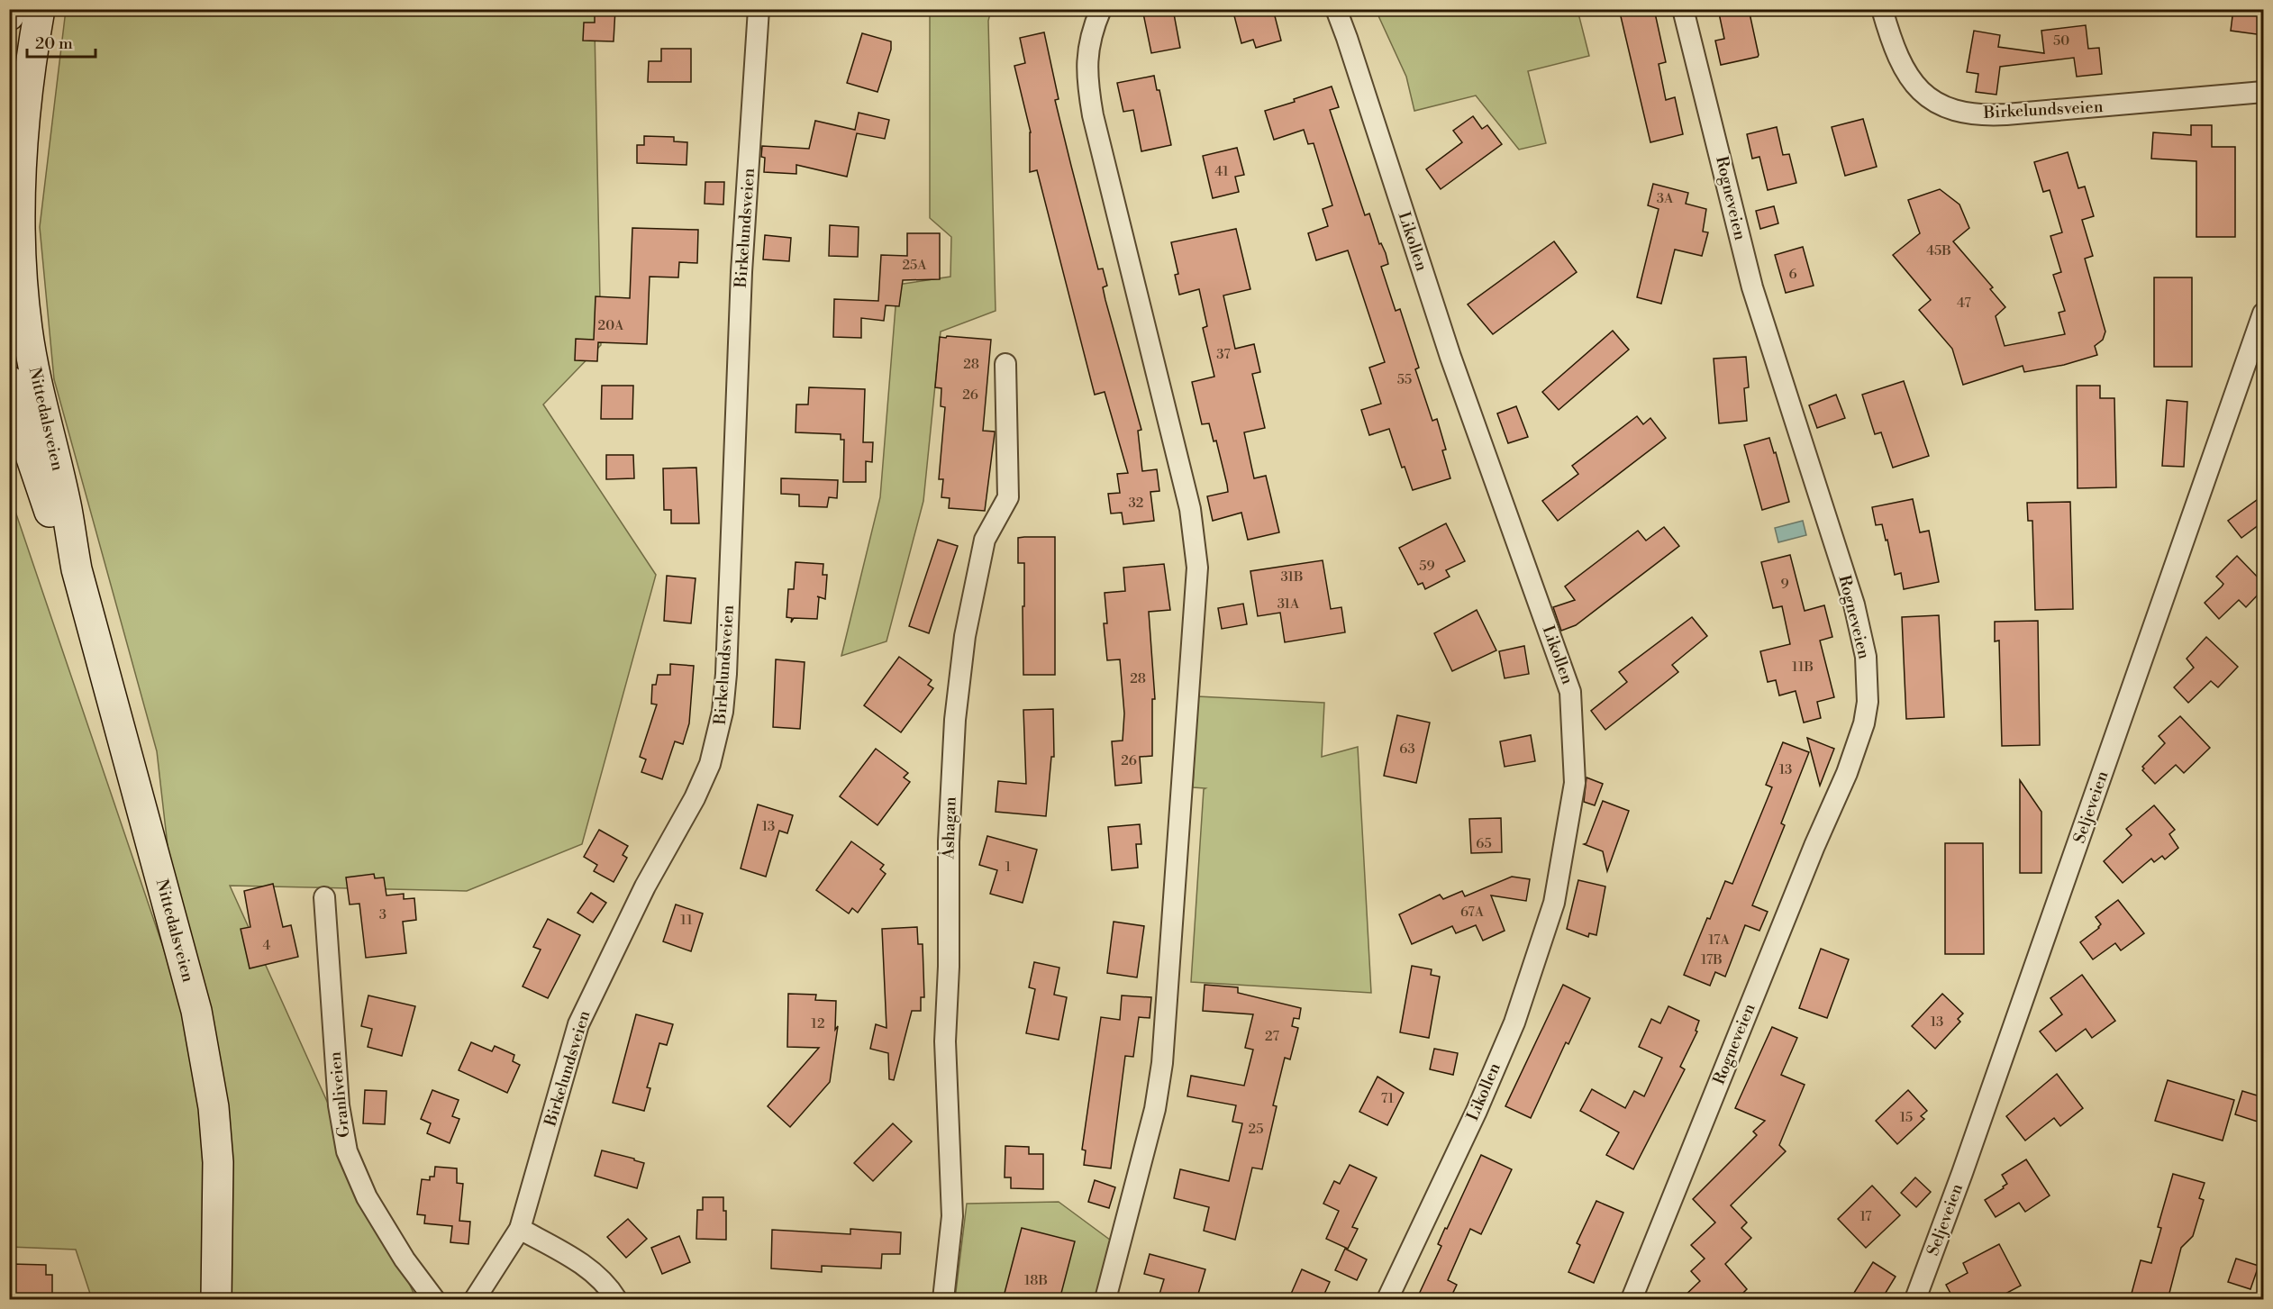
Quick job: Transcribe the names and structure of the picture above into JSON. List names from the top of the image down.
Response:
{
  "streets": {
    "main road": ["Nittedalsveien"],
    "street": [
      "Birkelundsveien",
      "Rogneveien",
      "Likollen",
      "Seljeveien",
      "Åshagan",
      "Granliveien"
    ]
  },
  "house_numbers": [
    "50",
    "41",
    "3A",
    "45B",
    "25A",
    "6",
    "47",
    "20A",
    "37",
    "28",
    "55",
    "26",
    "32",
    "59",
    "31B",
    "9",
    "31A",
    "11B",
    "28",
    "63",
    "26",
    "13",
    "13",
    "65",
    "1",
    "67A",
    "3",
    "11",
    "17A",
    "4",
    "17B",
    "13",
    "12",
    "27",
    "71",
    "15",
    "25",
    "17",
    "18B"
  ],
  "scale_bar": "20 m"
}
